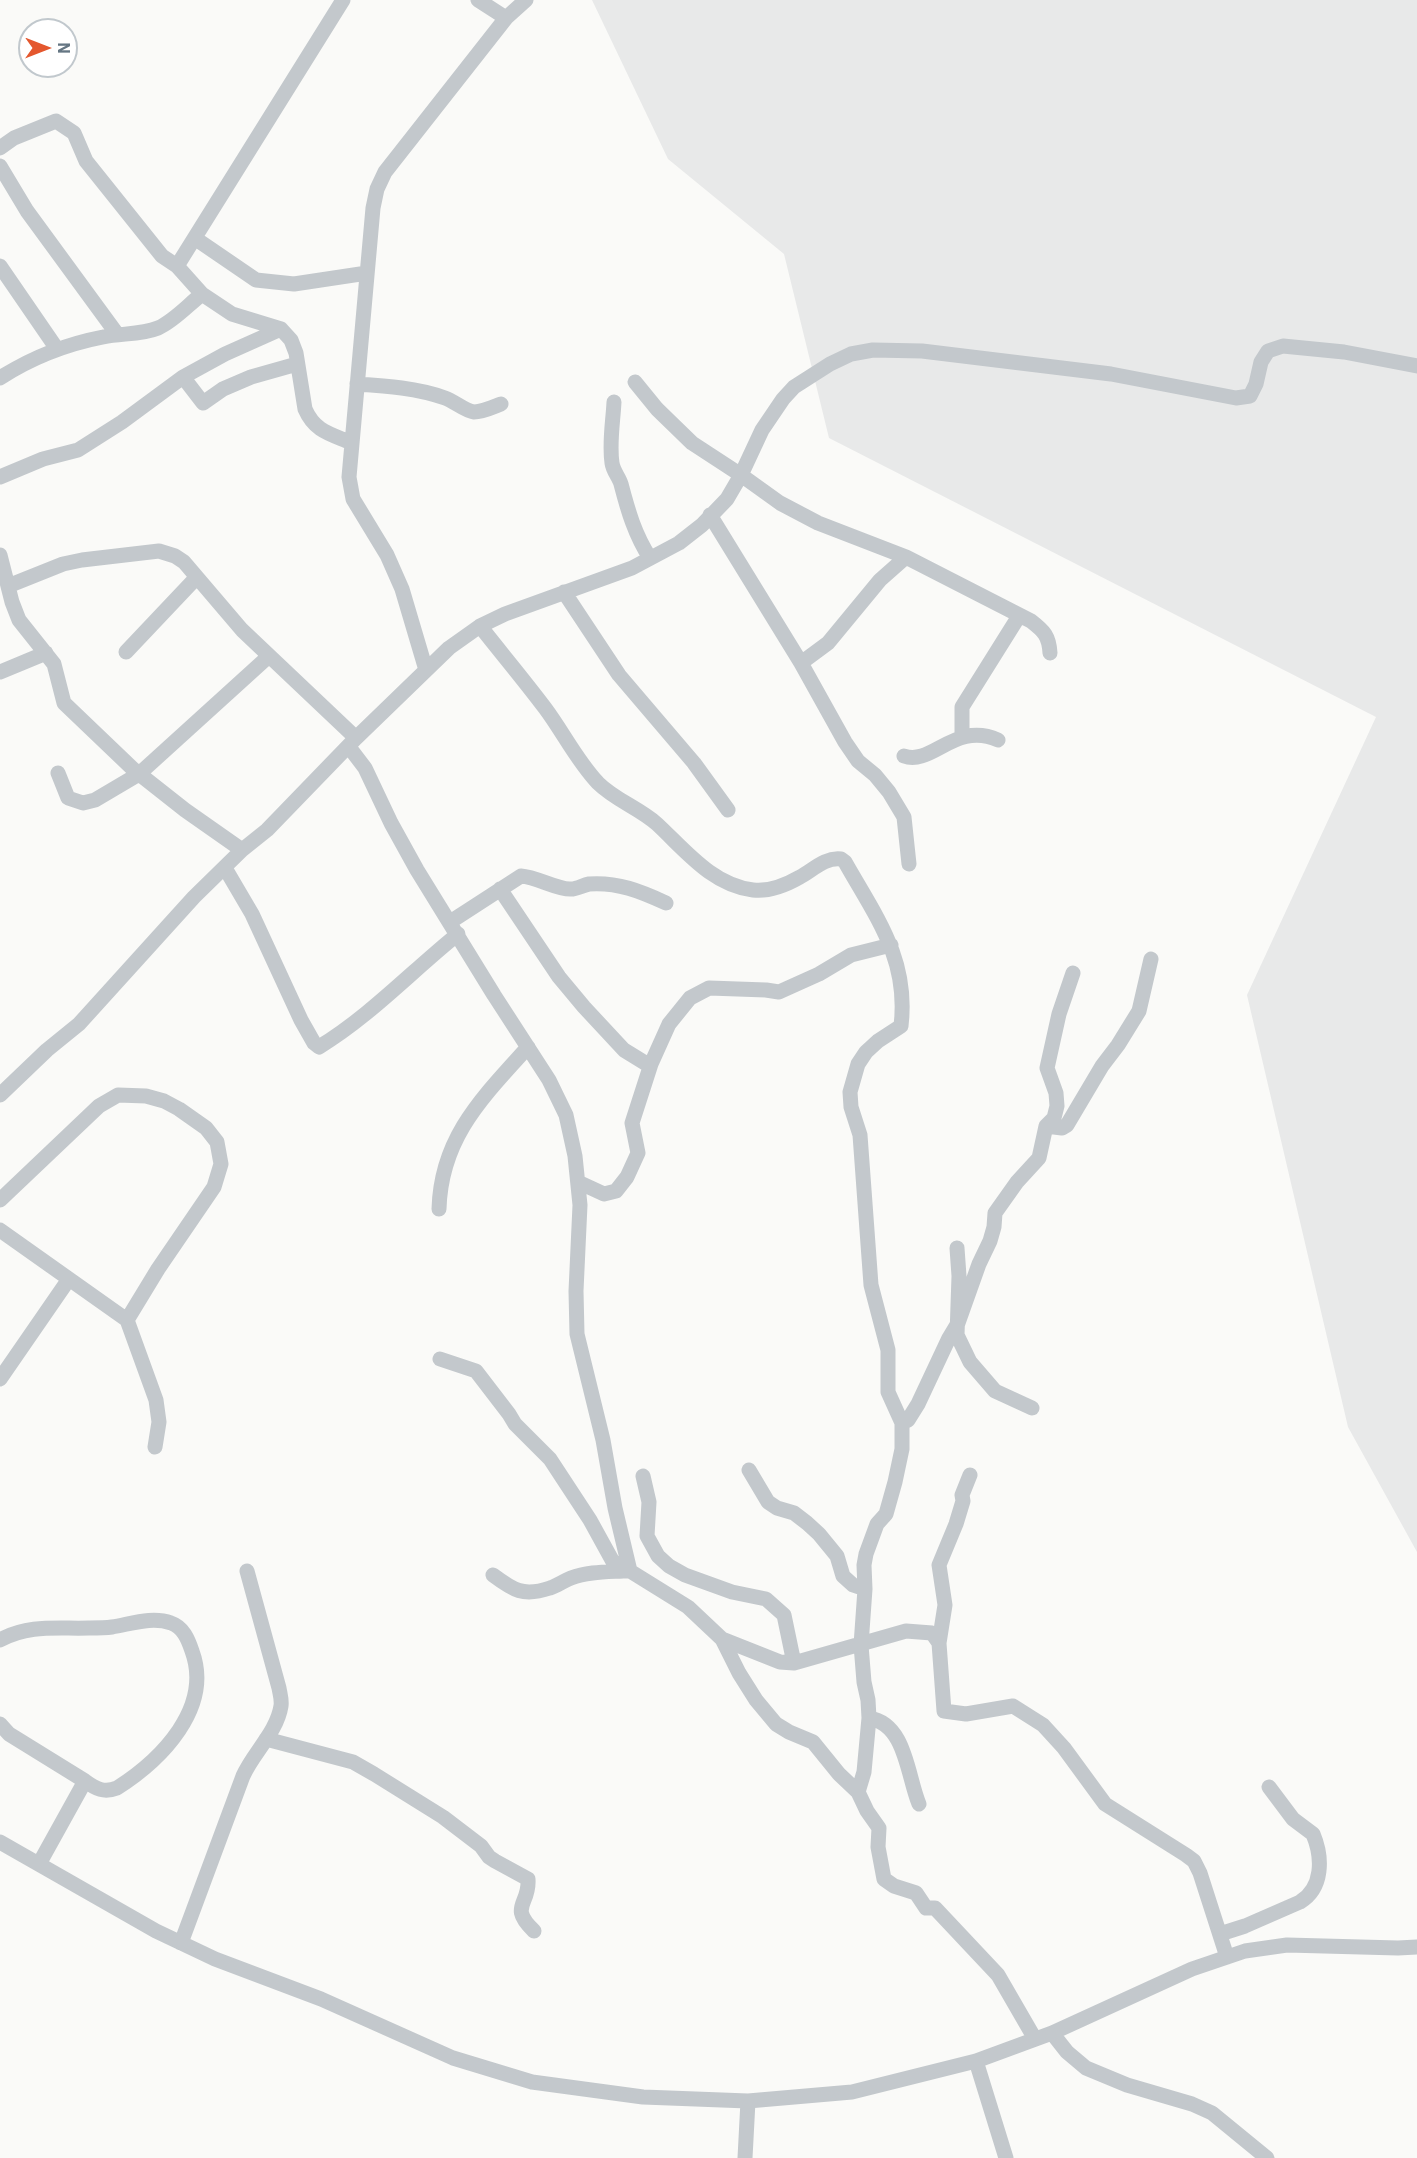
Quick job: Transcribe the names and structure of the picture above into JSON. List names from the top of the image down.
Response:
{
  "north": "right"
}
